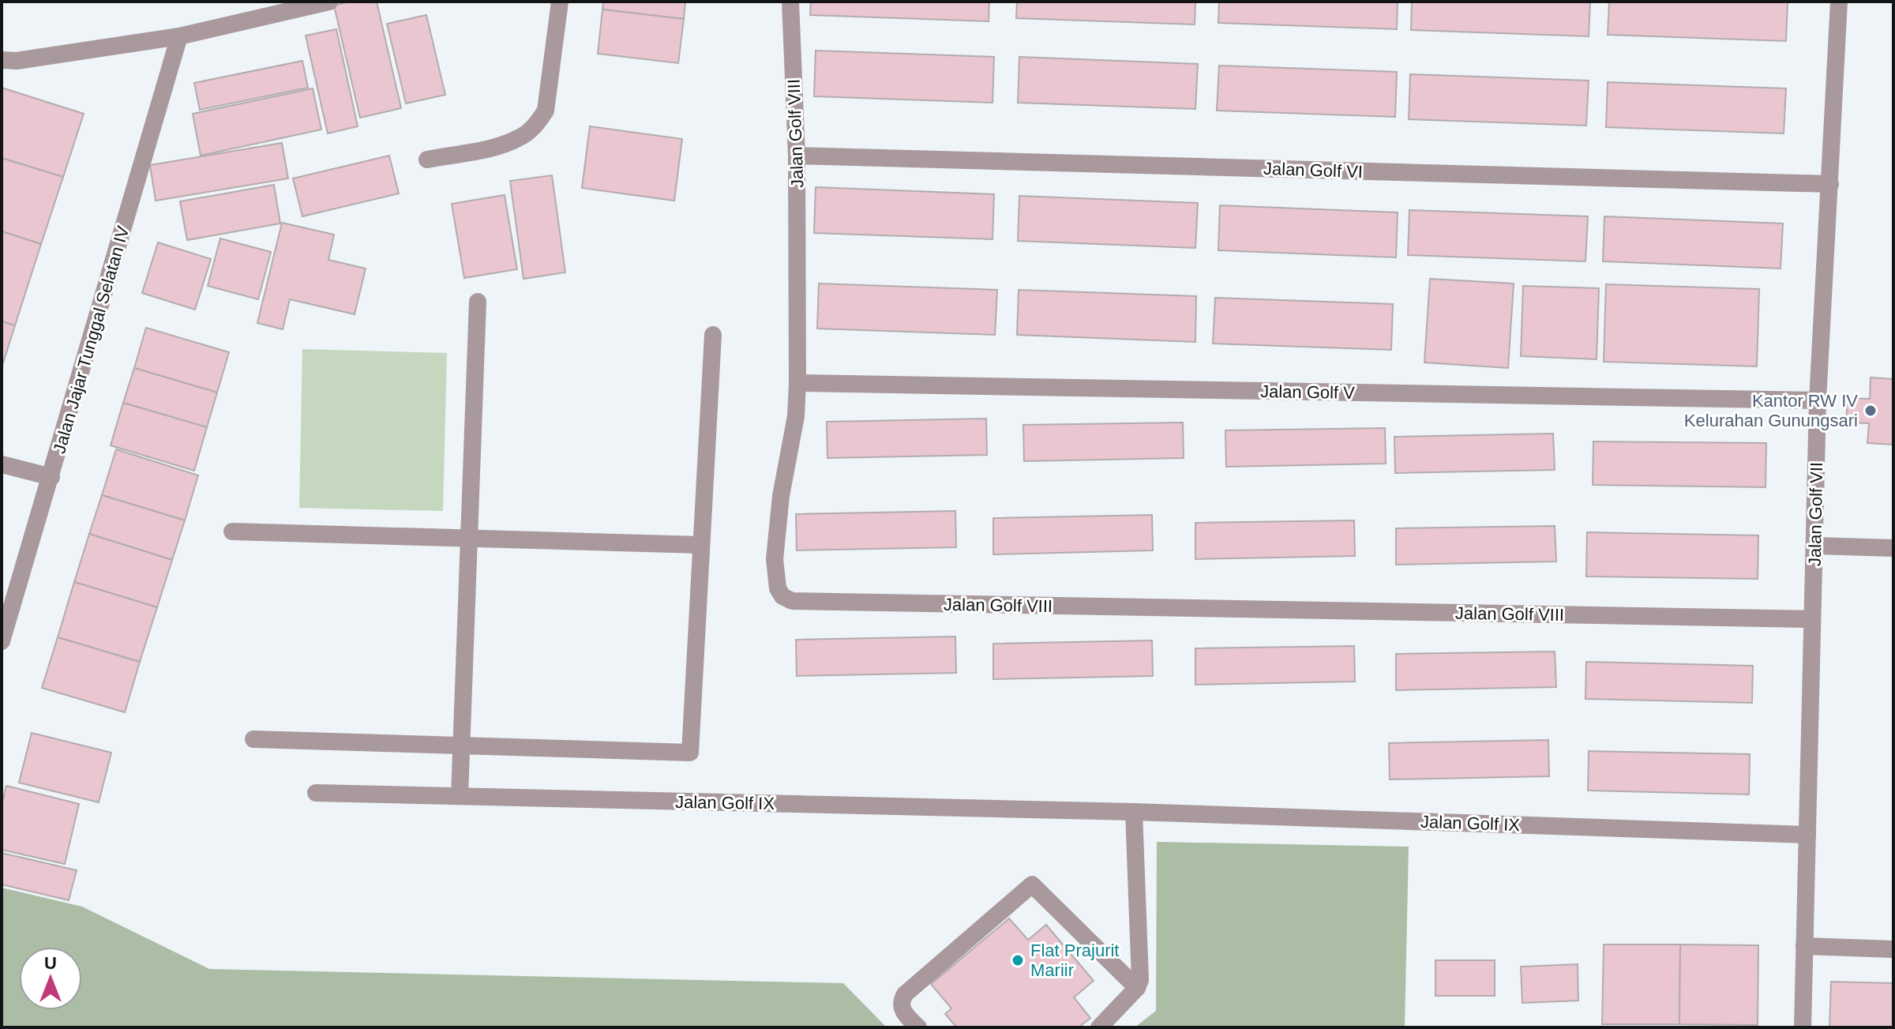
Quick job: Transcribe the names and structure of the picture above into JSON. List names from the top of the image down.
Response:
{
  "streets": {
    "street": [
      "Jalan Golf VIII",
      "Jalan Golf VI",
      "Jalan Jajar Tunggal Selatan IV",
      "Jalan Golf V",
      "Jalan Golf VII",
      "Jalan Golf IX"
    ]
  },
  "crossings": [
    ["Jalan Golf VIII", "Jalan Golf VI"],
    ["Jalan Golf VIII", "Jalan Golf V"],
    ["Jalan Golf VIII", "Jalan Golf VII"],
    ["Jalan Golf VI", "Jalan Golf VII"],
    ["Jalan Golf V", "Jalan Golf VII"],
    ["Jalan Golf VII", "Jalan Golf IX"]
  ],
  "places": ["Kantor RW IV Kelurahan Gunungsari", "Flat Prajurit Mariir"],
  "north": "top"
}
